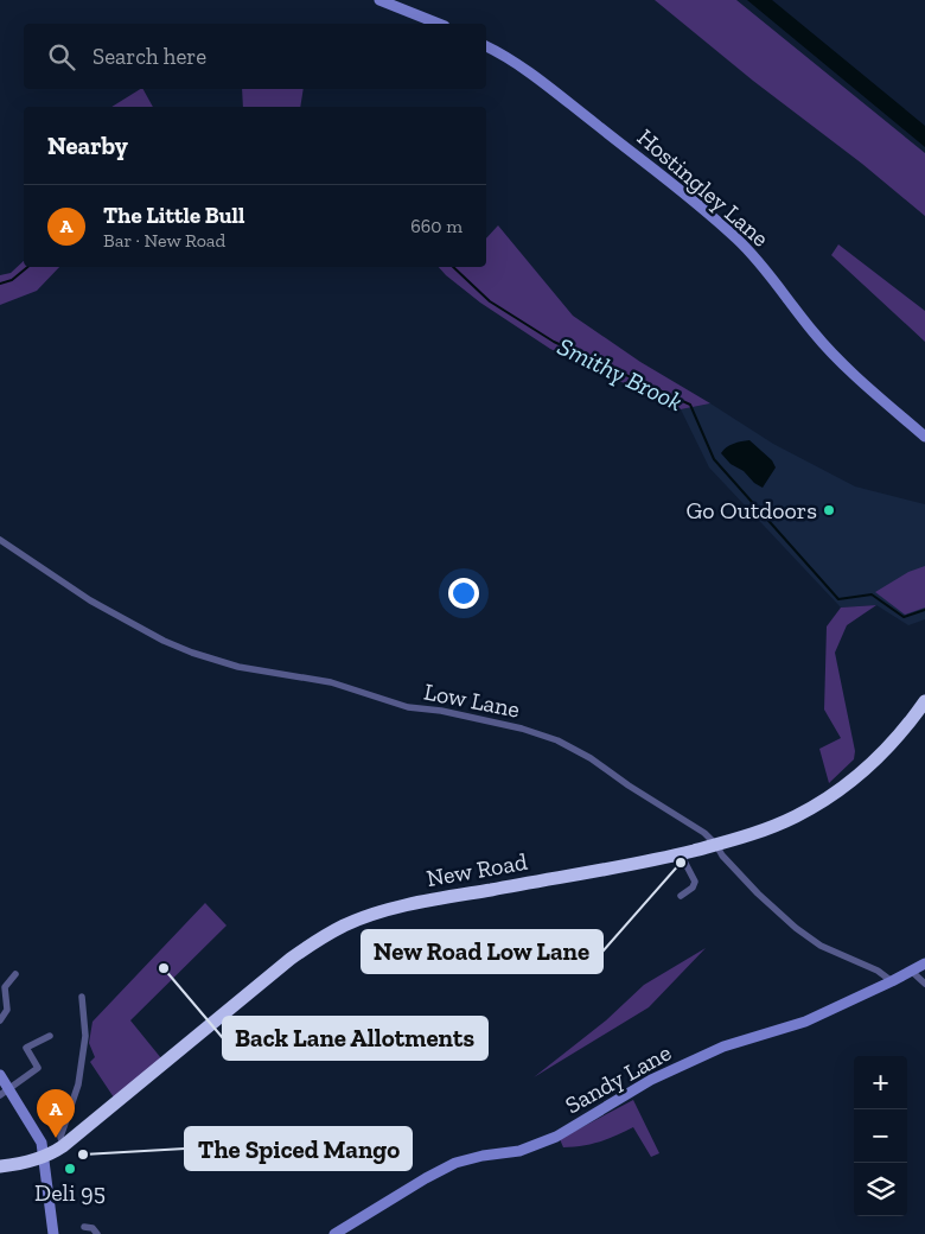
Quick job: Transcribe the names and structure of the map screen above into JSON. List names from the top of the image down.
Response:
{
  "streets": {
    "highway": ["New Road"],
    "street": ["Hostingley Lane", "Low Lane", "Sandy Lane"]
  },
  "crossings": [
    ["Low Lane", "New Road"],
    ["Low Lane", "Sandy Lane"]
  ],
  "water": ["Smithy Brook"],
  "places": [
    "Go Outdoors",
    "New Road Low Lane",
    "Back Lane Allotments",
    "The Spiced Mango",
    "Deli 95"
  ],
  "page": {
    "search": "Search here",
    "heading": "Nearby",
    "list": [
      {
        "mark": "A",
        "name": "The Little Bull",
        "note": "Bar · New Road",
        "value": "660 m"
      }
    ],
    "map_buttons": ["+", "−"],
    "pins": "A"
  }
}
